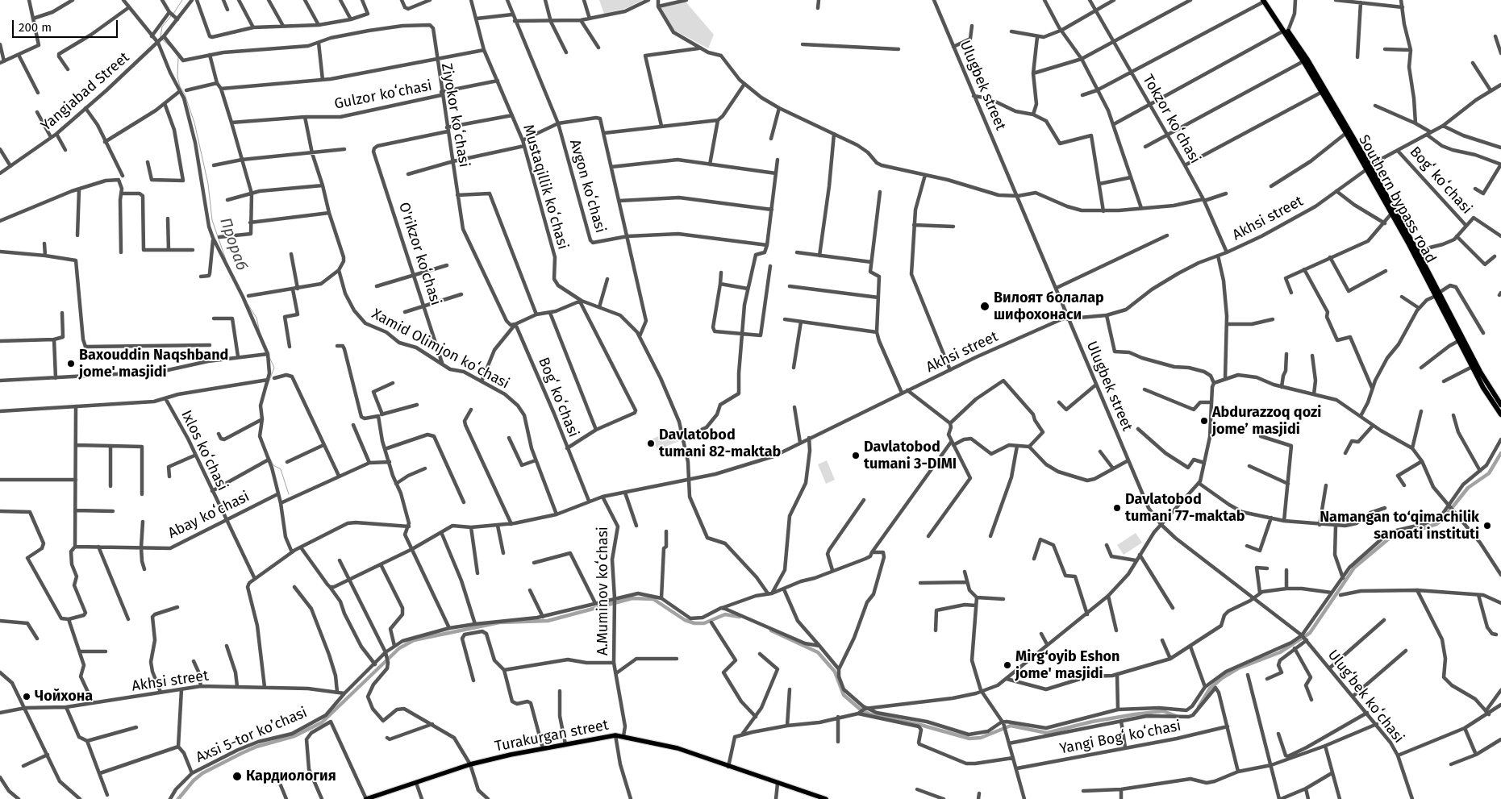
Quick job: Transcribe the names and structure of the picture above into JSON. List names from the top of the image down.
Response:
{
  "streets": {
    "highway": ["Southern bypass road"],
    "main road": ["Turakurgan street"],
    "street": [
      "Ulugbek street",
      "Yangiabad Street",
      "Gulzor koʻchasi",
      "Ziyokor koʻchasi",
      "Tokzor koʻchasi",
      "Bogʻ koʻchasi",
      "Avgon koʻchasi",
      "Mustaqillik koʻchasi",
      "Akhsi street",
      "O'rikzor koʻchasi",
      "Xamid Olimjon koʻchasi",
      "Ixlos koʻchasi",
      "Abay koʻchasi",
      "A.Muminov koʻchasi",
      "Ulugʻbek koʻchasi",
      "Аxsi 5-tor koʼchasi",
      "Yangi Bogʻ koʻchasi"
    ]
  },
  "crossings": [
    ["Ulugbek street", "Akhsi street"],
    ["Ulugbek street", "Ulugʻbek koʻchasi"],
    ["Gulzor koʻchasi", "Ziyokor koʻchasi"],
    ["Gulzor koʻchasi", "Mustaqillik koʻchasi"],
    ["Ziyokor koʻchasi", "Bogʻ koʻchasi"],
    ["Ziyokor koʻchasi", "O'rikzor koʻchasi"],
    ["Tokzor koʻchasi", "Akhsi street"],
    ["Bogʻ koʻchasi", "Akhsi street"],
    ["Mustaqillik koʻchasi", "Akhsi street"],
    ["Southern bypass road", "Akhsi street"],
    ["Akhsi street", "Xamid Olimjon koʻchasi"],
    ["Akhsi street", "A.Muminov koʻchasi"],
    ["Akhsi street", "Аxsi 5-tor koʼchasi"],
    ["O'rikzor koʻchasi", "Xamid Olimjon koʻchasi"],
    ["Ixlos koʻchasi", "Abay koʻchasi"],
    ["A.Muminov koʻchasi", "Аxsi 5-tor koʼchasi"],
    ["A.Muminov koʻchasi", "Turakurgan street"]
  ],
  "water": ["Прораб"],
  "places": [
    "Вилоят болалар шифохонаси",
    "Baxouddin Naqshband jome' masjidi",
    "Abdurazzoq qozi jome’ masjidi",
    "Davlatobod tumani 82-maktab",
    "Davlatobod tumani 3-DIMI",
    "Davlatobod tumani 77-maktab",
    "Namangan to‘qimachilik sanoati instituti",
    "Mirg‘oyib Eshon jome' masjidi",
    "Чойхона",
    "Кардиология"
  ],
  "scale_bar": "200 m"
}
